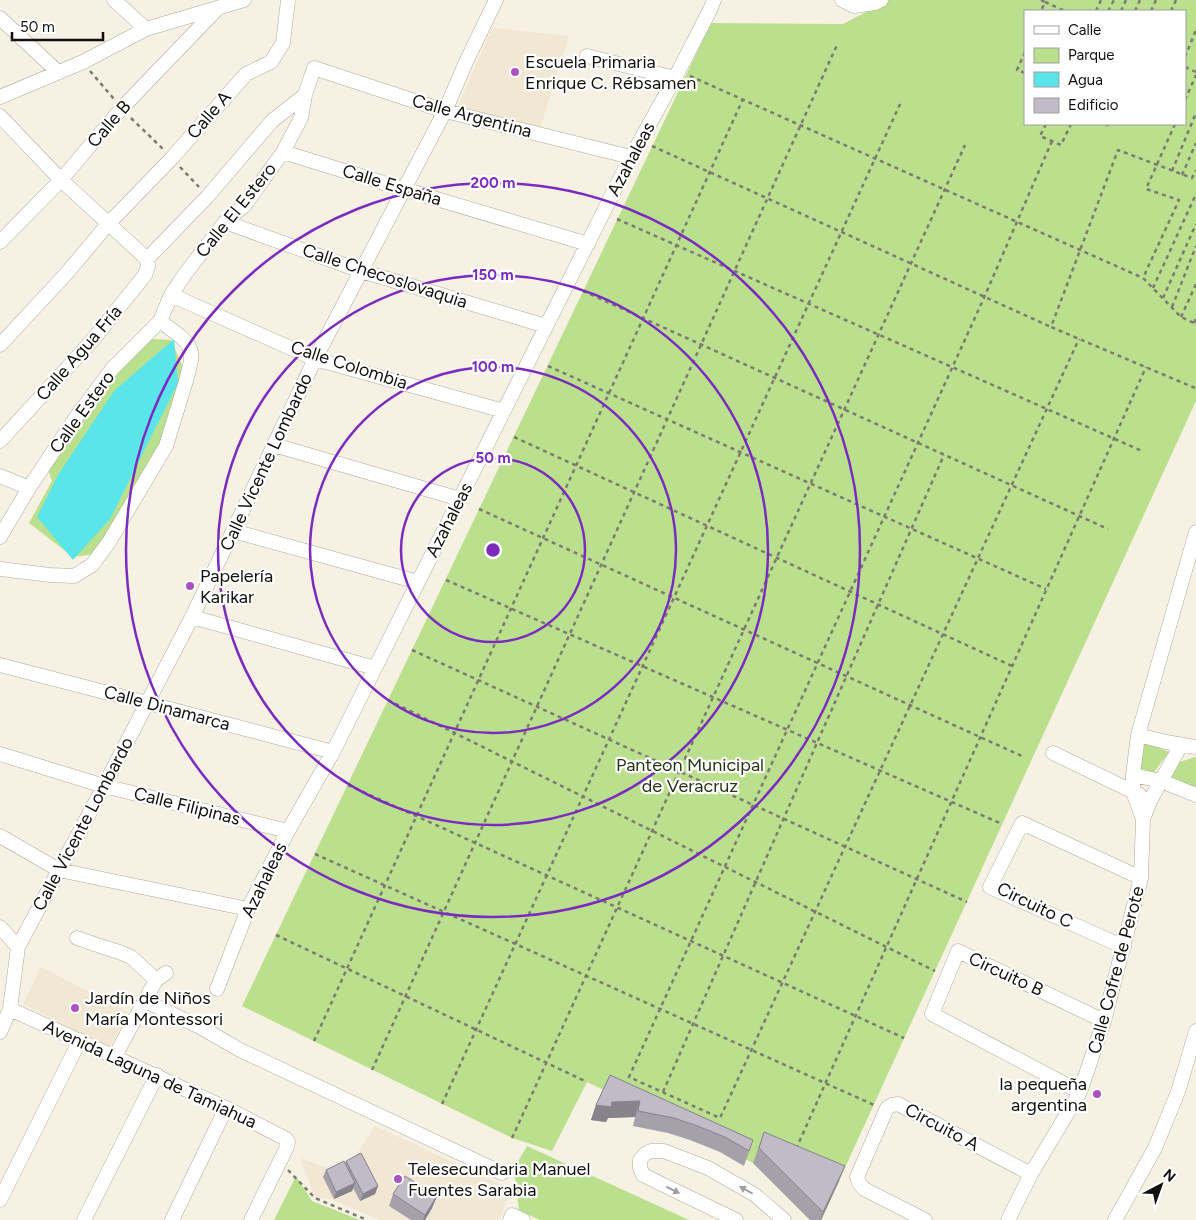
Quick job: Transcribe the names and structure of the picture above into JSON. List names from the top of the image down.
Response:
{
  "streets": {
    "street": [
      "Calle A",
      "Calle Argentina",
      "Calle B",
      "Azahaleas",
      "Calle España",
      "Calle El Estero",
      "Calle Checoslovaquia",
      "Calle Agua Fría",
      "Calle Colombia",
      "Calle Estero",
      "Calle Vicente Lombardo",
      "Calle Dinamarca",
      "Calle Filipinas",
      "Circuito C",
      "Calle Cofre de Perote",
      "Circuito B",
      "Avenida Laguna de Tamiahua",
      "Circuito A"
    ]
  },
  "crossings": [
    ["Calle Argentina", "Azahaleas"],
    ["Calle Argentina", "Calle El Estero"],
    ["Calle Argentina", "Calle Vicente Lombardo"],
    ["Azahaleas", "Calle España"],
    ["Azahaleas", "Calle Checoslovaquia"],
    ["Azahaleas", "Calle Colombia"],
    ["Azahaleas", "Calle Dinamarca"],
    ["Azahaleas", "Calle Filipinas"],
    ["Calle España", "Calle El Estero"],
    ["Calle España", "Calle Vicente Lombardo"],
    ["Calle El Estero", "Calle Checoslovaquia"],
    ["Calle El Estero", "Calle Colombia"],
    ["Calle El Estero", "Calle Estero"],
    ["Calle Checoslovaquia", "Calle Vicente Lombardo"],
    ["Calle Colombia", "Calle Estero"],
    ["Calle Colombia", "Calle Vicente Lombardo"],
    ["Calle Vicente Lombardo", "Calle Dinamarca"],
    ["Calle Vicente Lombardo", "Calle Filipinas"],
    ["Calle Vicente Lombardo", "Avenida Laguna de Tamiahua"],
    ["Circuito C", "Calle Cofre de Perote"],
    ["Calle Cofre de Perote", "Circuito B"],
    ["Calle Cofre de Perote", "Circuito A"]
  ],
  "parks": ["Panteon Municipal de Veracruz"],
  "places": [
    "Escuela Primaria Enrique C. Rébsamen",
    "Papelería Karikar",
    "Jardín de Niños María Montessori",
    "la pequeña argentina",
    "Telesecundaria Manuel Fuentes Sarabia"
  ],
  "legend": [
    "Calle",
    "Parque",
    "Agua",
    "Edificio"
  ],
  "scale_bar": "50 m",
  "north": "top right",
  "rings": [
    "200 m",
    "150 m",
    "100 m",
    "50 m"
  ]
}
